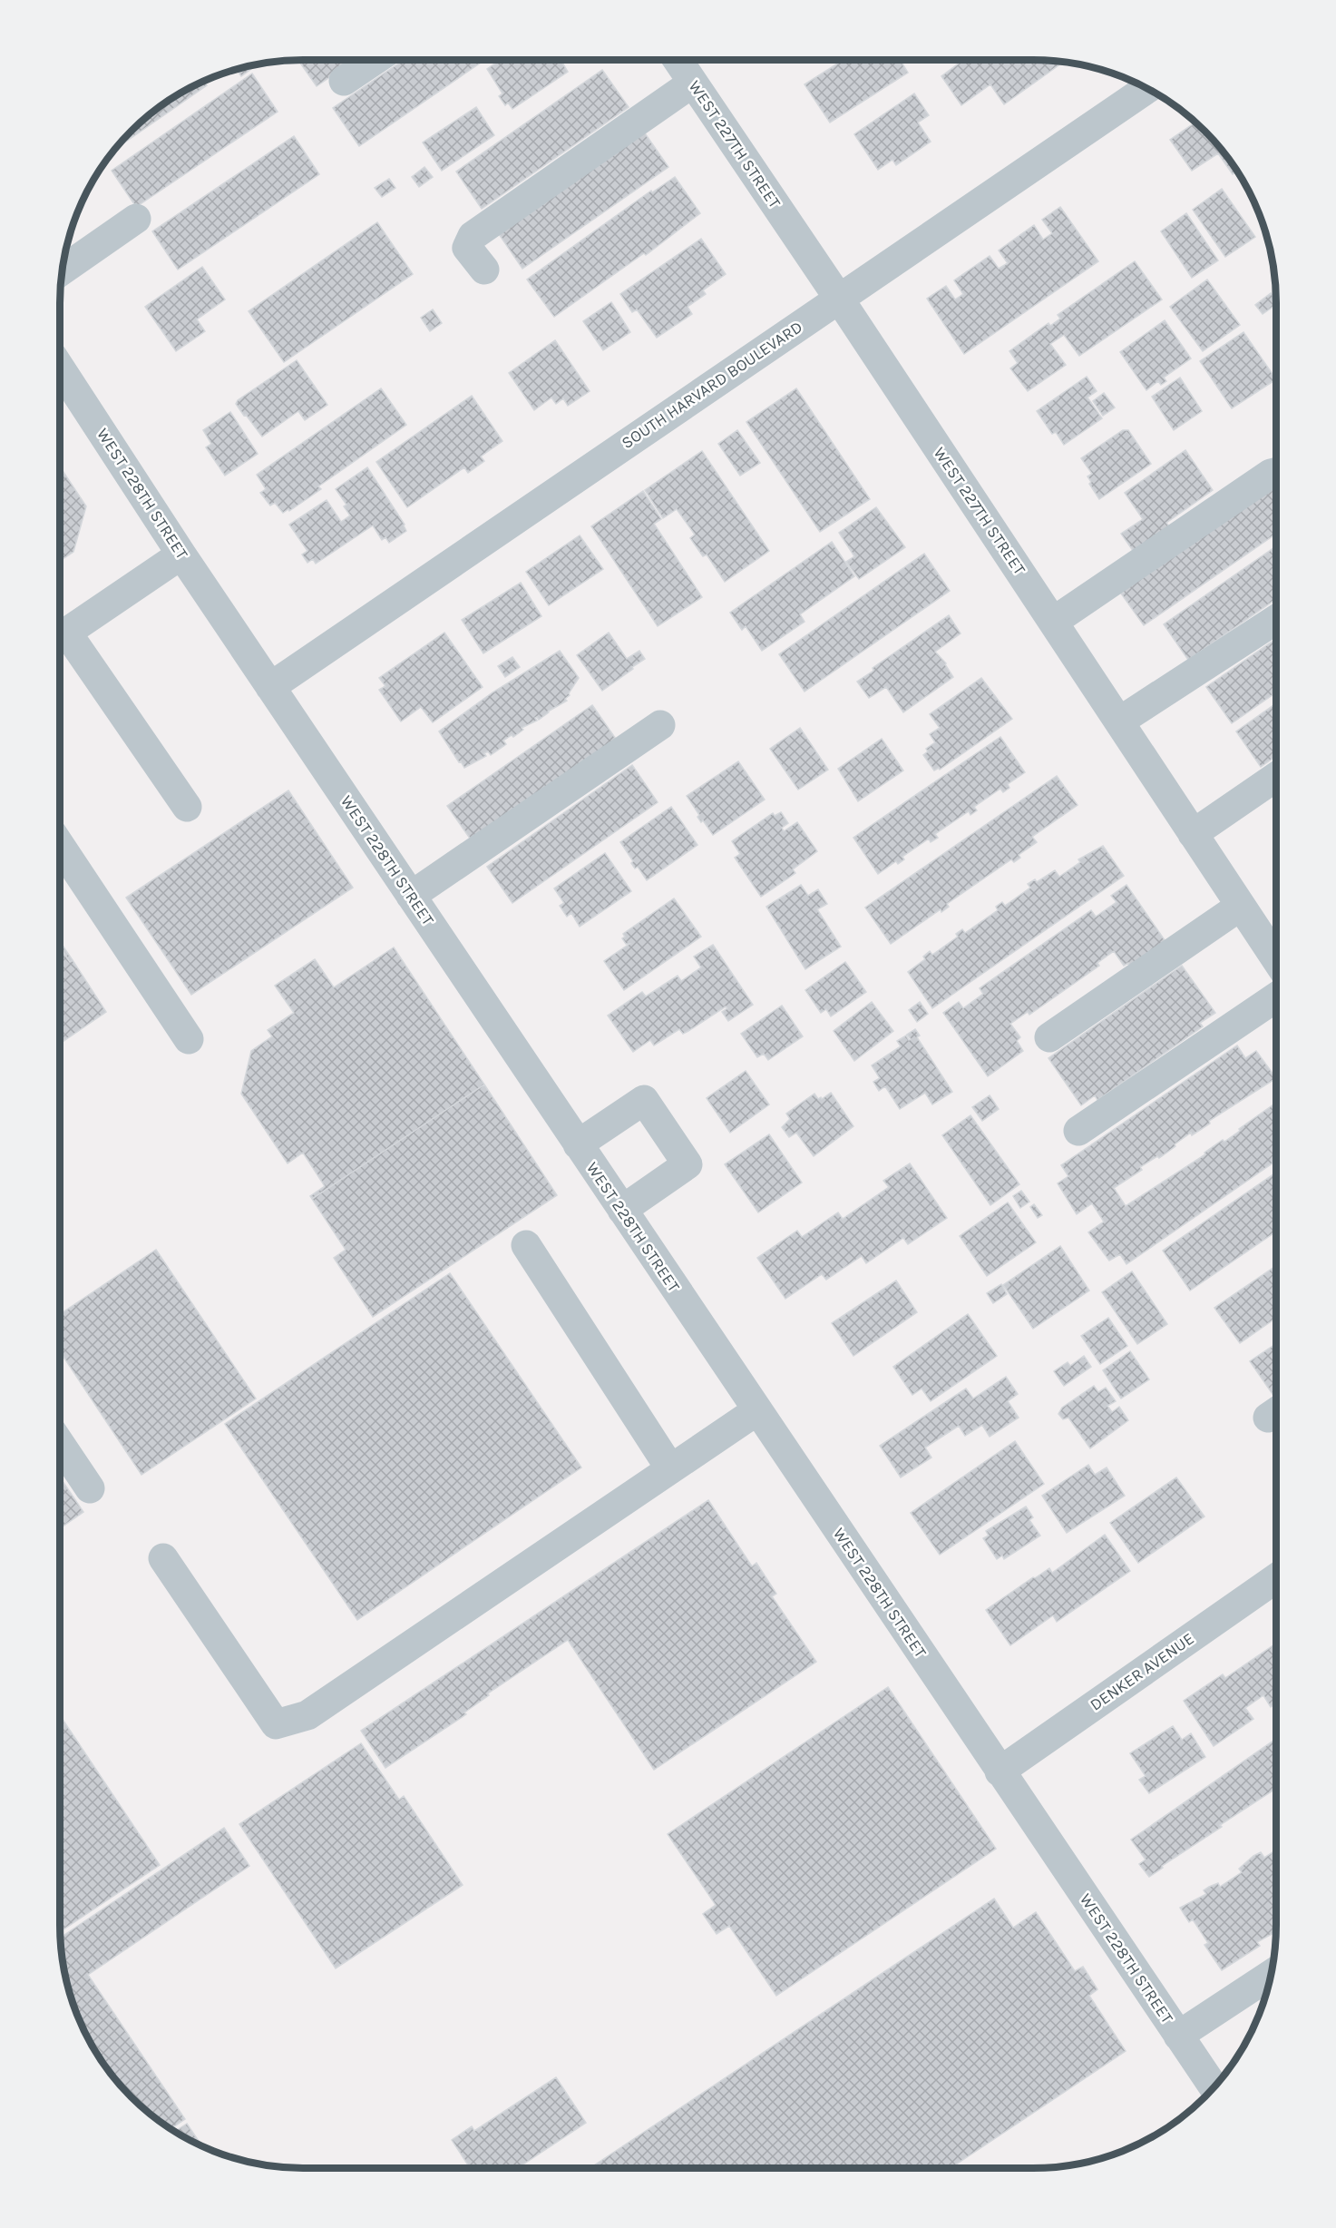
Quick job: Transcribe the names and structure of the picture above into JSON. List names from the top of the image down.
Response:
{
  "streets": {
    "street": [
      "WEST 227TH STREET",
      "SOUTH HARVARD BOULEVARD",
      "WEST 228TH STREET",
      "DENKER AVENUE"
    ]
  },
  "crossings": [
    ["WEST 227TH STREET", "SOUTH HARVARD BOULEVARD"],
    ["SOUTH HARVARD BOULEVARD", "WEST 228TH STREET"],
    ["WEST 228TH STREET", "DENKER AVENUE"]
  ]
}
